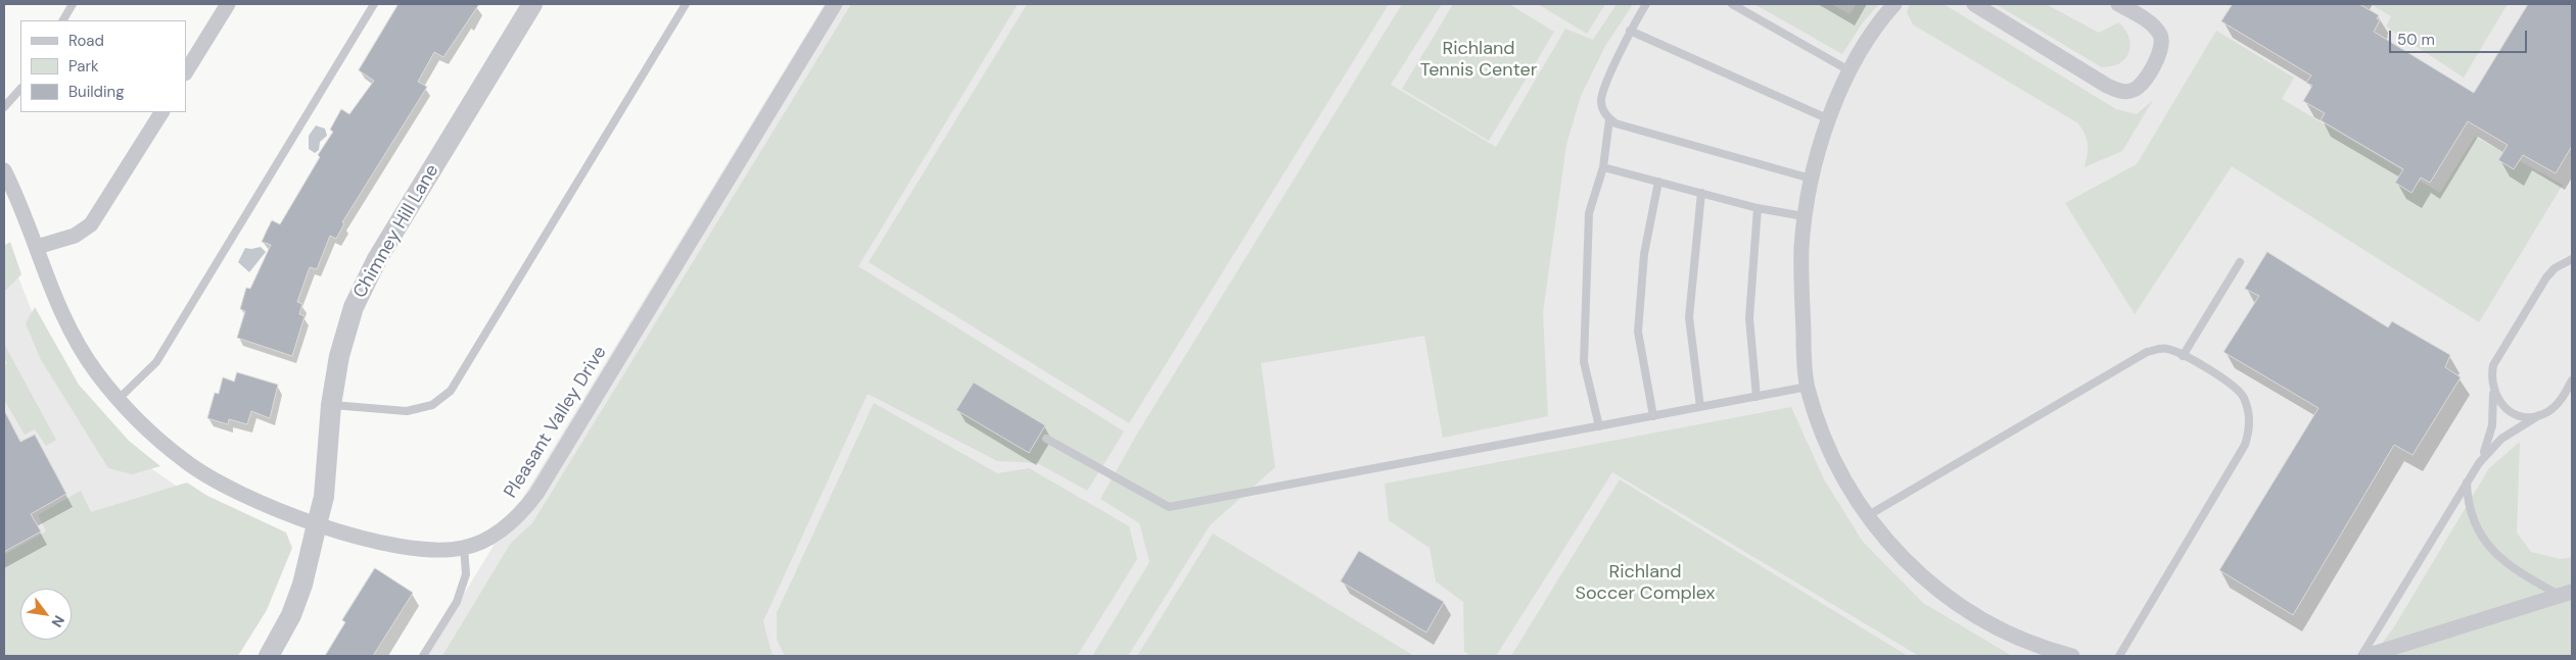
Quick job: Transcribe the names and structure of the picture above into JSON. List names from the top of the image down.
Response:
{
  "streets": {
    "street": ["Chimney Hill Lane", "Pleasant Valley Drive"]
  },
  "crossings": [
    ["Chimney Hill Lane", "Pleasant Valley Drive"]
  ],
  "parks": ["Richland Tennis Center", "Richland Soccer Complex"],
  "legend": ["Road", "Park", "Building"],
  "scale_bar": "50 m",
  "north": "bottom right"
}
